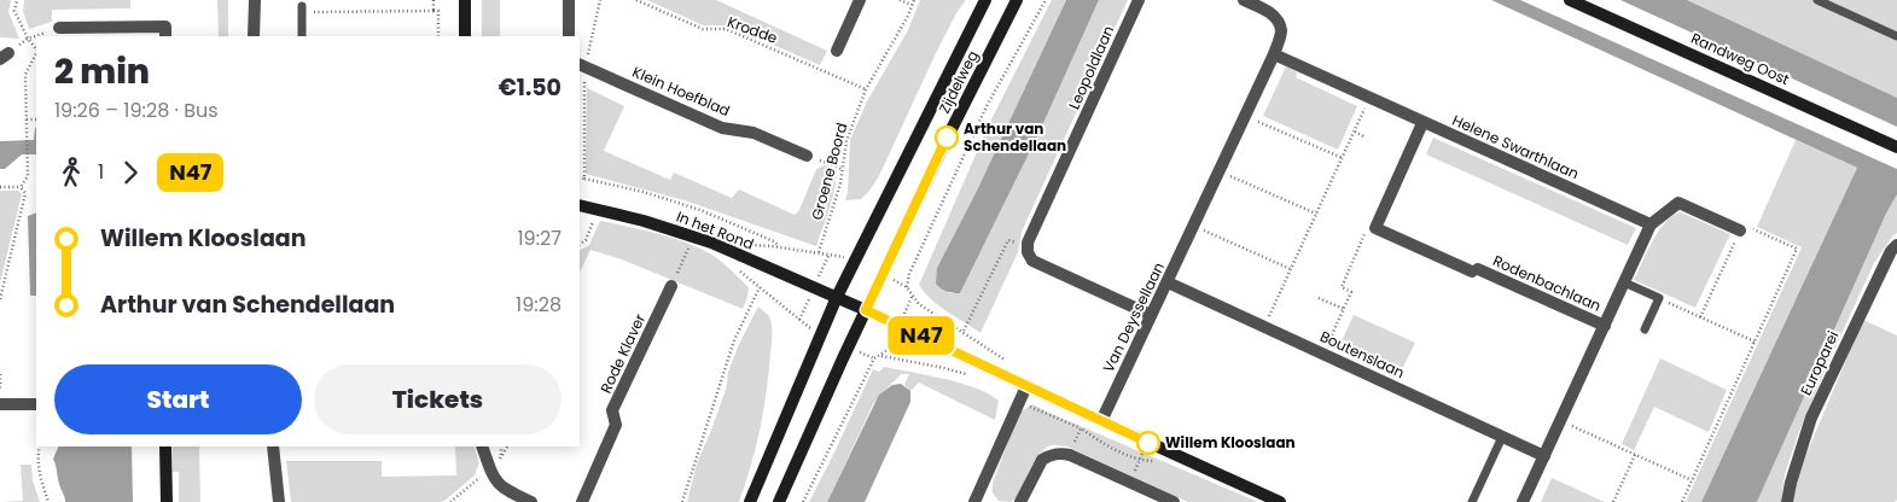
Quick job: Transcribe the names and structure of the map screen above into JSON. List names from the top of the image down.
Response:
{
  "streets": {
    "street": [
      "Randweg Oost",
      "Leopoldlaan",
      "Zijdelweg",
      "Klein Hoefblad",
      "Helene Swarthlaan",
      "In het Rond",
      "Rodenbachlaan",
      "Van Deyssellaan",
      "Rode Klaver",
      "Boutenslaan",
      "Europarei"
    ],
    "path": ["Krodde", "Groene Boord"]
  },
  "crossings": [
    ["Krodde", "Groene Boord"],
    ["Zijdelweg", "In het Rond"],
    ["Helene Swarthlaan", "Rodenbachlaan"],
    ["Helene Swarthlaan", "Van Deyssellaan"],
    ["Rodenbachlaan", "Boutenslaan"],
    ["Van Deyssellaan", "Boutenslaan"]
  ],
  "places": ["Arthur van Schendellaan", "Willem Klooslaan"],
  "lines": ["bus line N47"],
  "page": {
    "on_map": "N47",
    "heading": ["2 min", "19:26 – 19:28 · Bus", "€1.50"],
    "legs": ["1", "N47"],
    "list": [
      {
        "name": "Willem Klooslaan",
        "value": "19:27"
      },
      {
        "name": "Arthur van Schendellaan",
        "value": "19:28"
      }
    ],
    "buttons": ["Start", "Tickets"]
  }
}
